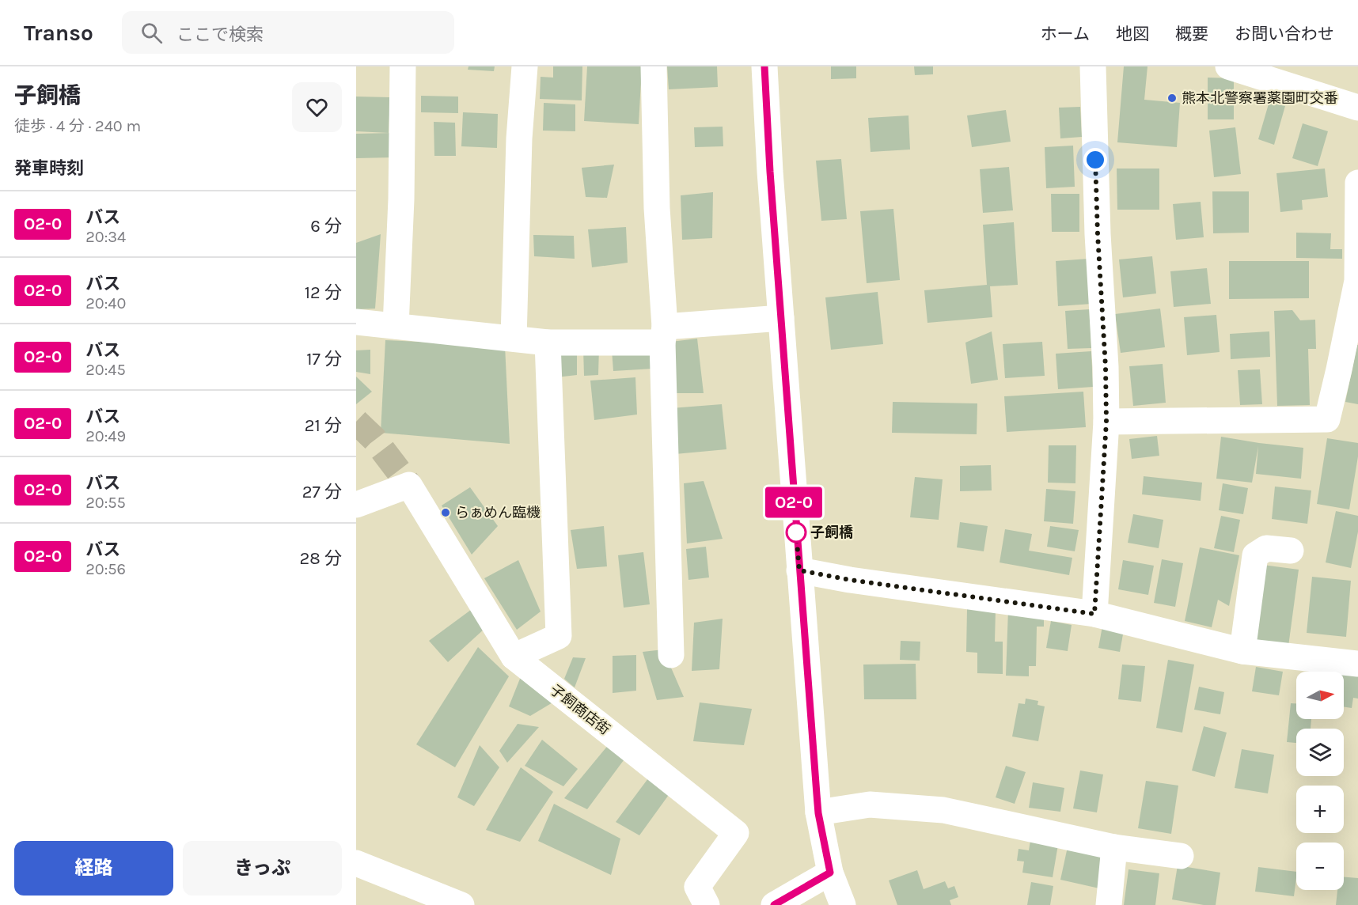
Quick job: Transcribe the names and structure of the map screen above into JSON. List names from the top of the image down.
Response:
{
  "streets": {
    "street": ["子飼商店街"]
  },
  "places": ["熊本北警察署薬園町交番", "らぁめん臨機", "子飼橋"],
  "lines": ["bus line O2-0"],
  "north": "right",
  "page": {
    "header": "Transo",
    "search": "ここで検索",
    "nav": [
      "ホーム",
      "地図",
      "概要",
      "お問い合わせ"
    ],
    "heading": [
      ["子飼橋", "徒歩 · 4 分 · 240 m"],
      "発車時刻"
    ],
    "on_map": "O2-0",
    "list": [
      {
        "mark": "O2-0",
        "name": "バス",
        "note": "20:34",
        "value": "6 分"
      },
      {
        "mark": "O2-0",
        "name": "バス",
        "note": "20:40",
        "value": "12 分"
      },
      {
        "mark": "O2-0",
        "name": "バス",
        "note": "20:45",
        "value": "17 分"
      },
      {
        "mark": "O2-0",
        "name": "バス",
        "note": "20:49",
        "value": "21 分"
      },
      {
        "mark": "O2-0",
        "name": "バス",
        "note": "20:55",
        "value": "27 分"
      },
      {
        "mark": "O2-0",
        "name": "バス",
        "note": "20:56",
        "value": "28 分"
      }
    ],
    "map_buttons": ["+", "−"],
    "buttons": ["経路", "きっぷ"]
  }
}
